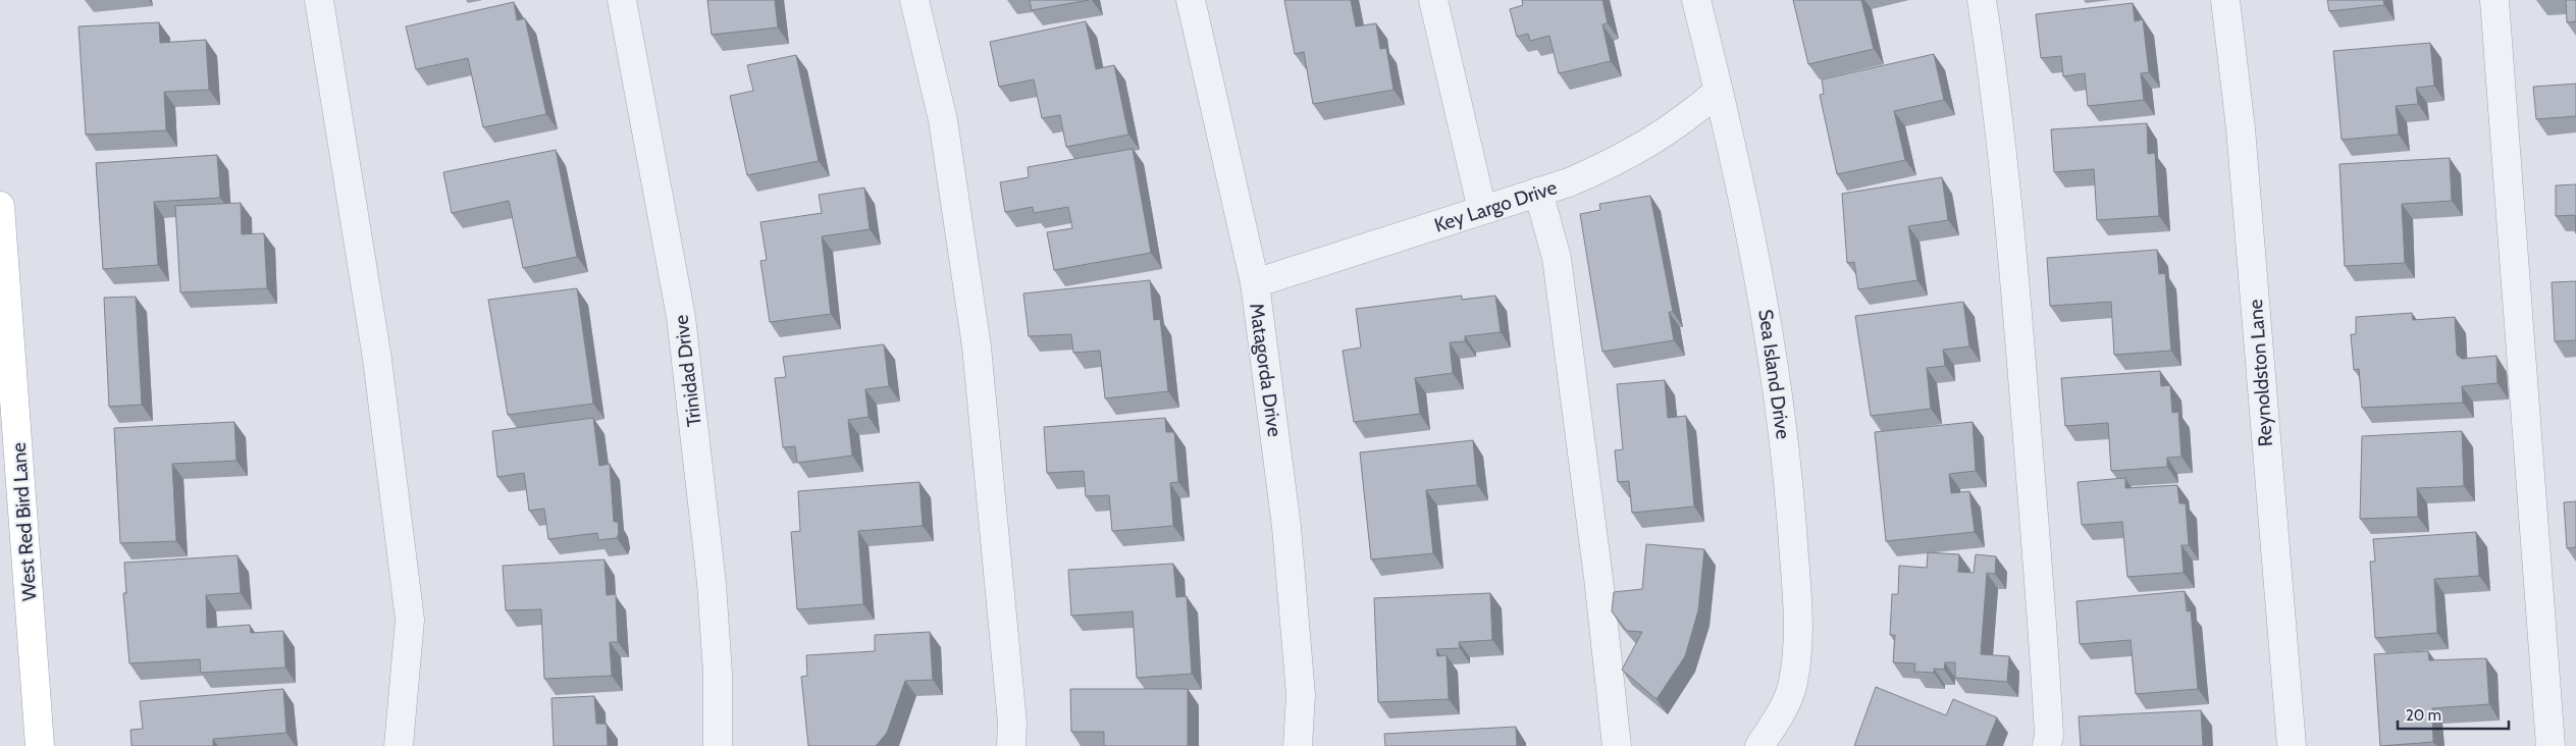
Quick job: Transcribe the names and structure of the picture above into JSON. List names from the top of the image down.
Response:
{
  "streets": {
    "main road": ["West Red Bird Lane"],
    "street": [
      "Key Largo Drive",
      "Matagorda Drive",
      "Trinidad Drive",
      "Reynoldston Lane",
      "Sea Island Drive"
    ]
  },
  "crossings": [
    ["Key Largo Drive", "Matagorda Drive"],
    ["Key Largo Drive", "Sea Island Drive"]
  ],
  "scale_bar": "20 m"
}
